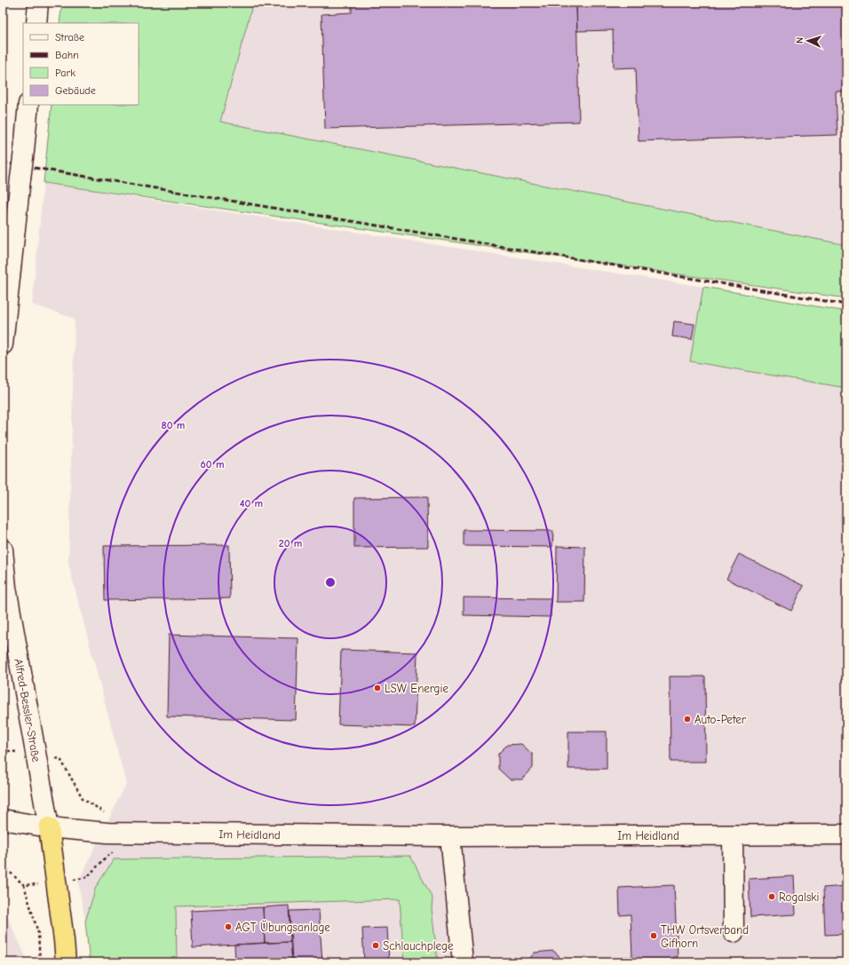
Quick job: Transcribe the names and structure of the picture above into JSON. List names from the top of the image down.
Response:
{
  "streets": {
    "street": ["Alfred-Bessler-Straße", "Im Heidland"]
  },
  "crossings": [
    ["Alfred-Bessler-Straße", "Im Heidland"]
  ],
  "places": [
    "LSW Energie",
    "Auto-Peter",
    "Rogalski",
    "AGT Übungsanlage",
    "THW Ortsverband Gifhorn",
    "Schlauchplege"
  ],
  "legend": [
    "Straße",
    "Bahn",
    "Park",
    "Gebäude"
  ],
  "north": "left",
  "rings": [
    "80 m",
    "60 m",
    "40 m",
    "20 m"
  ]
}
